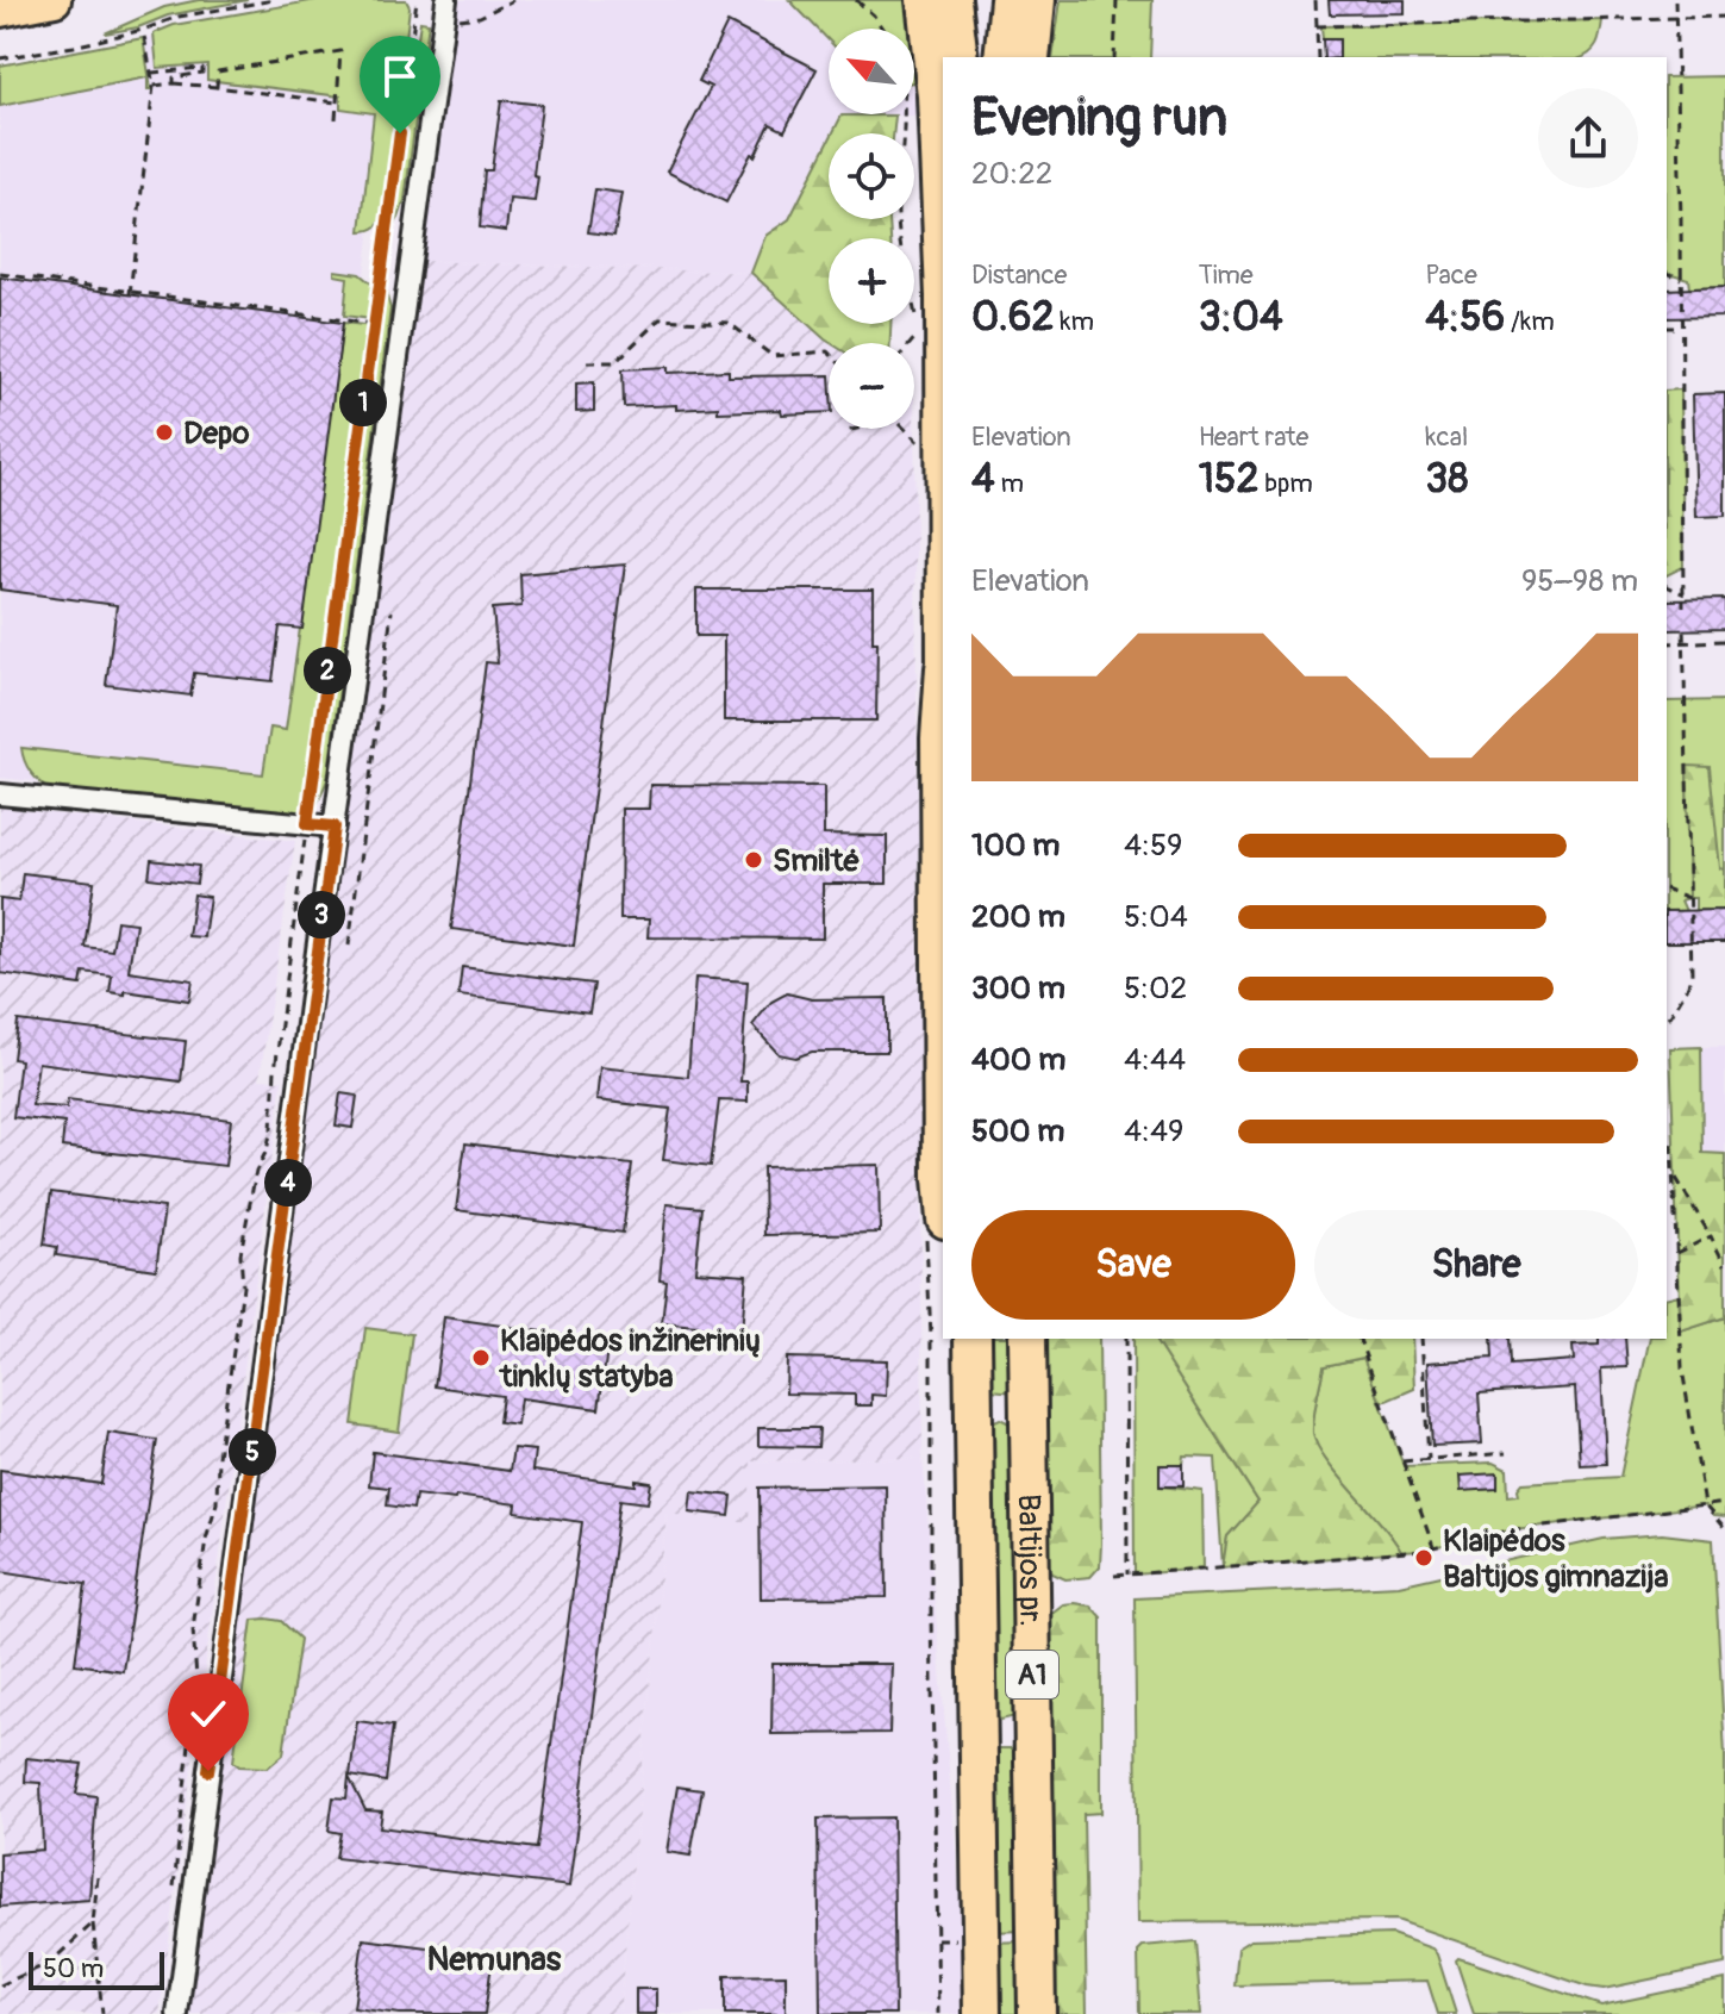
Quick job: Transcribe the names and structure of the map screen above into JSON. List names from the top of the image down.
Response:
{
  "streets": {
    "highway": ["Baltijos pr.", "A1"]
  },
  "districts": ["Nemunas"],
  "places": [
    "Depo",
    "Smiltė",
    "Klaipėdos inžinerinių tinklų statyba",
    "Klaipėdos Baltijos gimnazija"
  ],
  "scale_bar": "50 m",
  "north": "top left",
  "page": {
    "map_buttons": ["+", "−"],
    "heading": ["Evening run", "20:22"],
    "stats": [
      ["Distance", "0.62 km"],
      ["Time", "3:04"],
      ["Pace", "4:56 /km"],
      ["Elevation", "4 m"],
      ["Heart rate", "152 bpm"],
      ["kcal", "38"]
    ],
    "pins": [
      "1",
      "2",
      "3",
      "4",
      "5"
    ],
    "chart": ["Elevation", "95–98 m"],
    "list": [
      {
        "name": "100 m",
        "note": "4:59"
      },
      {
        "name": "200 m",
        "note": "5:04"
      },
      {
        "name": "300 m",
        "note": "5:02"
      },
      {
        "name": "400 m",
        "note": "4:44"
      },
      {
        "name": "500 m",
        "note": "4:49"
      }
    ],
    "buttons": ["Save", "Share"],
    "scale": "50 m"
  }
}
